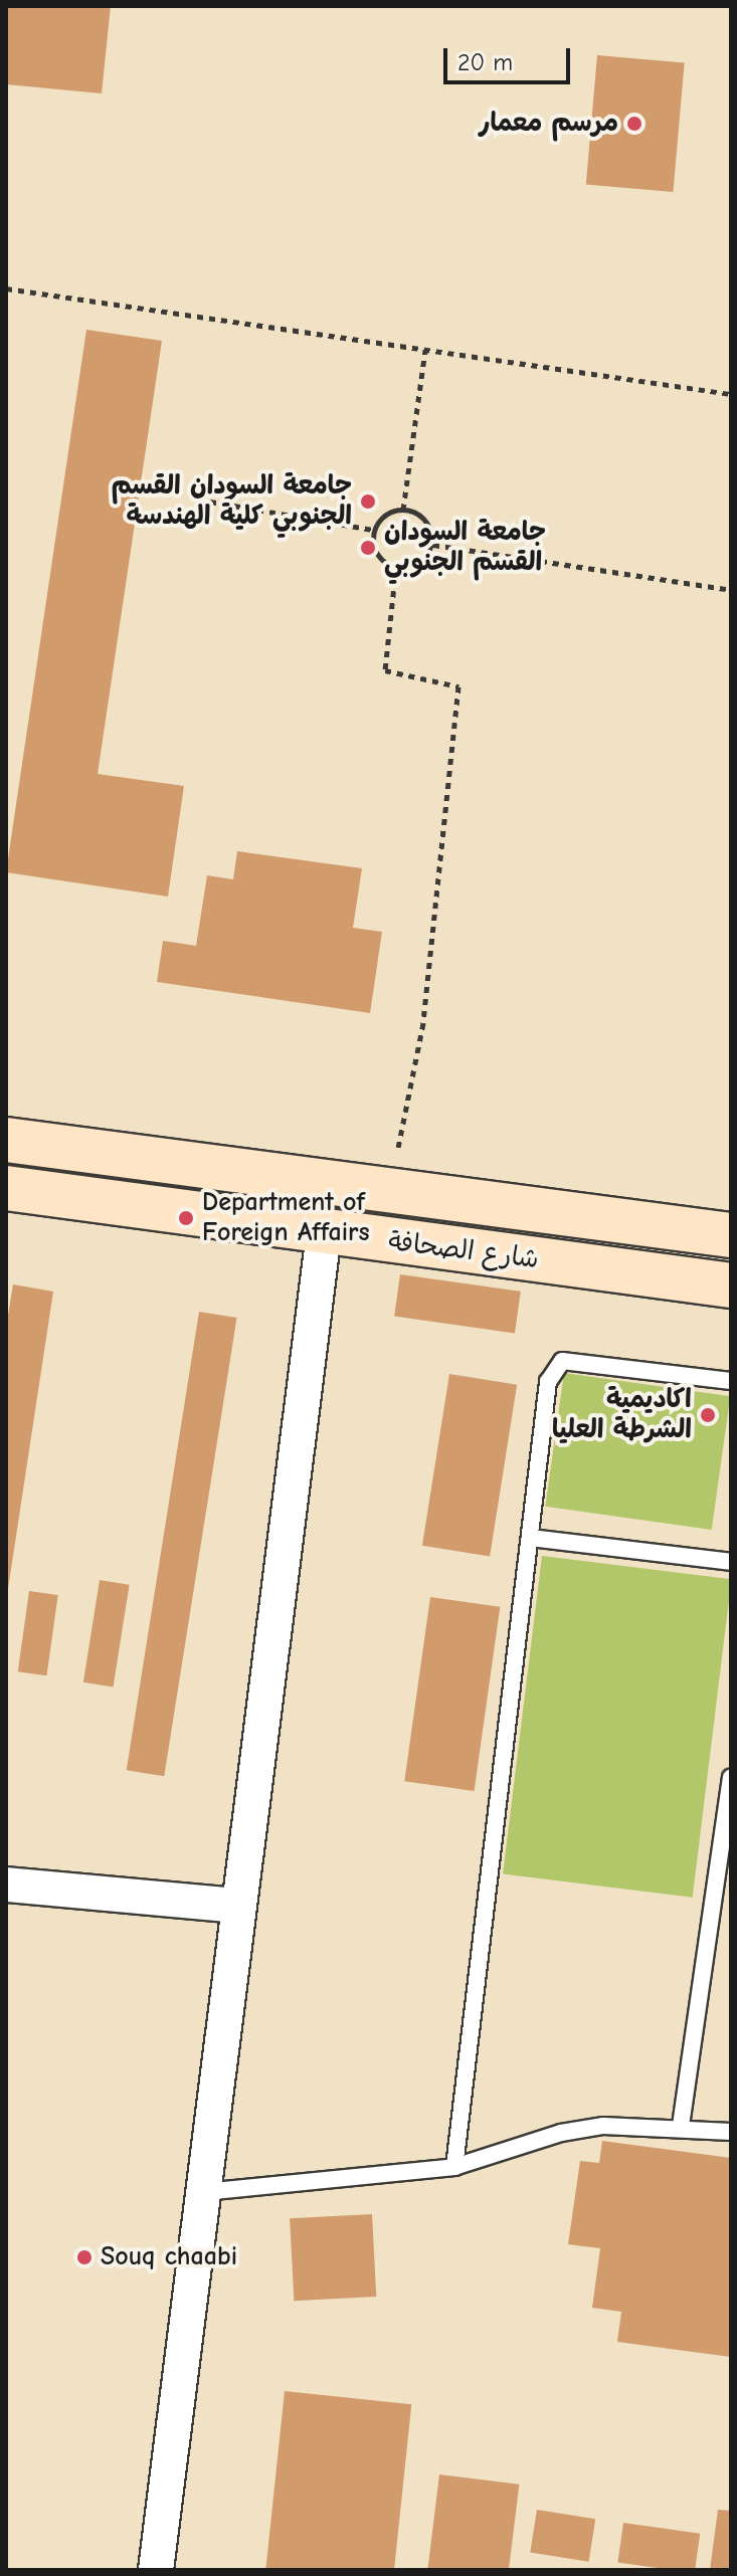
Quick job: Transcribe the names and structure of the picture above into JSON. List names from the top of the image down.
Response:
{
  "streets": {
    "main road": ["شارع الصحافة"]
  },
  "places": [
    "مرسم معمار",
    "جامعة السودان القسم الجنوبي كلية الهندسة",
    "جامعة السودان القسم الجنوبي",
    "Department of Foreign Affairs",
    "اكاديمية الشرطة العليا",
    "Souq chaabi"
  ],
  "scale_bar": "20 m"
}
